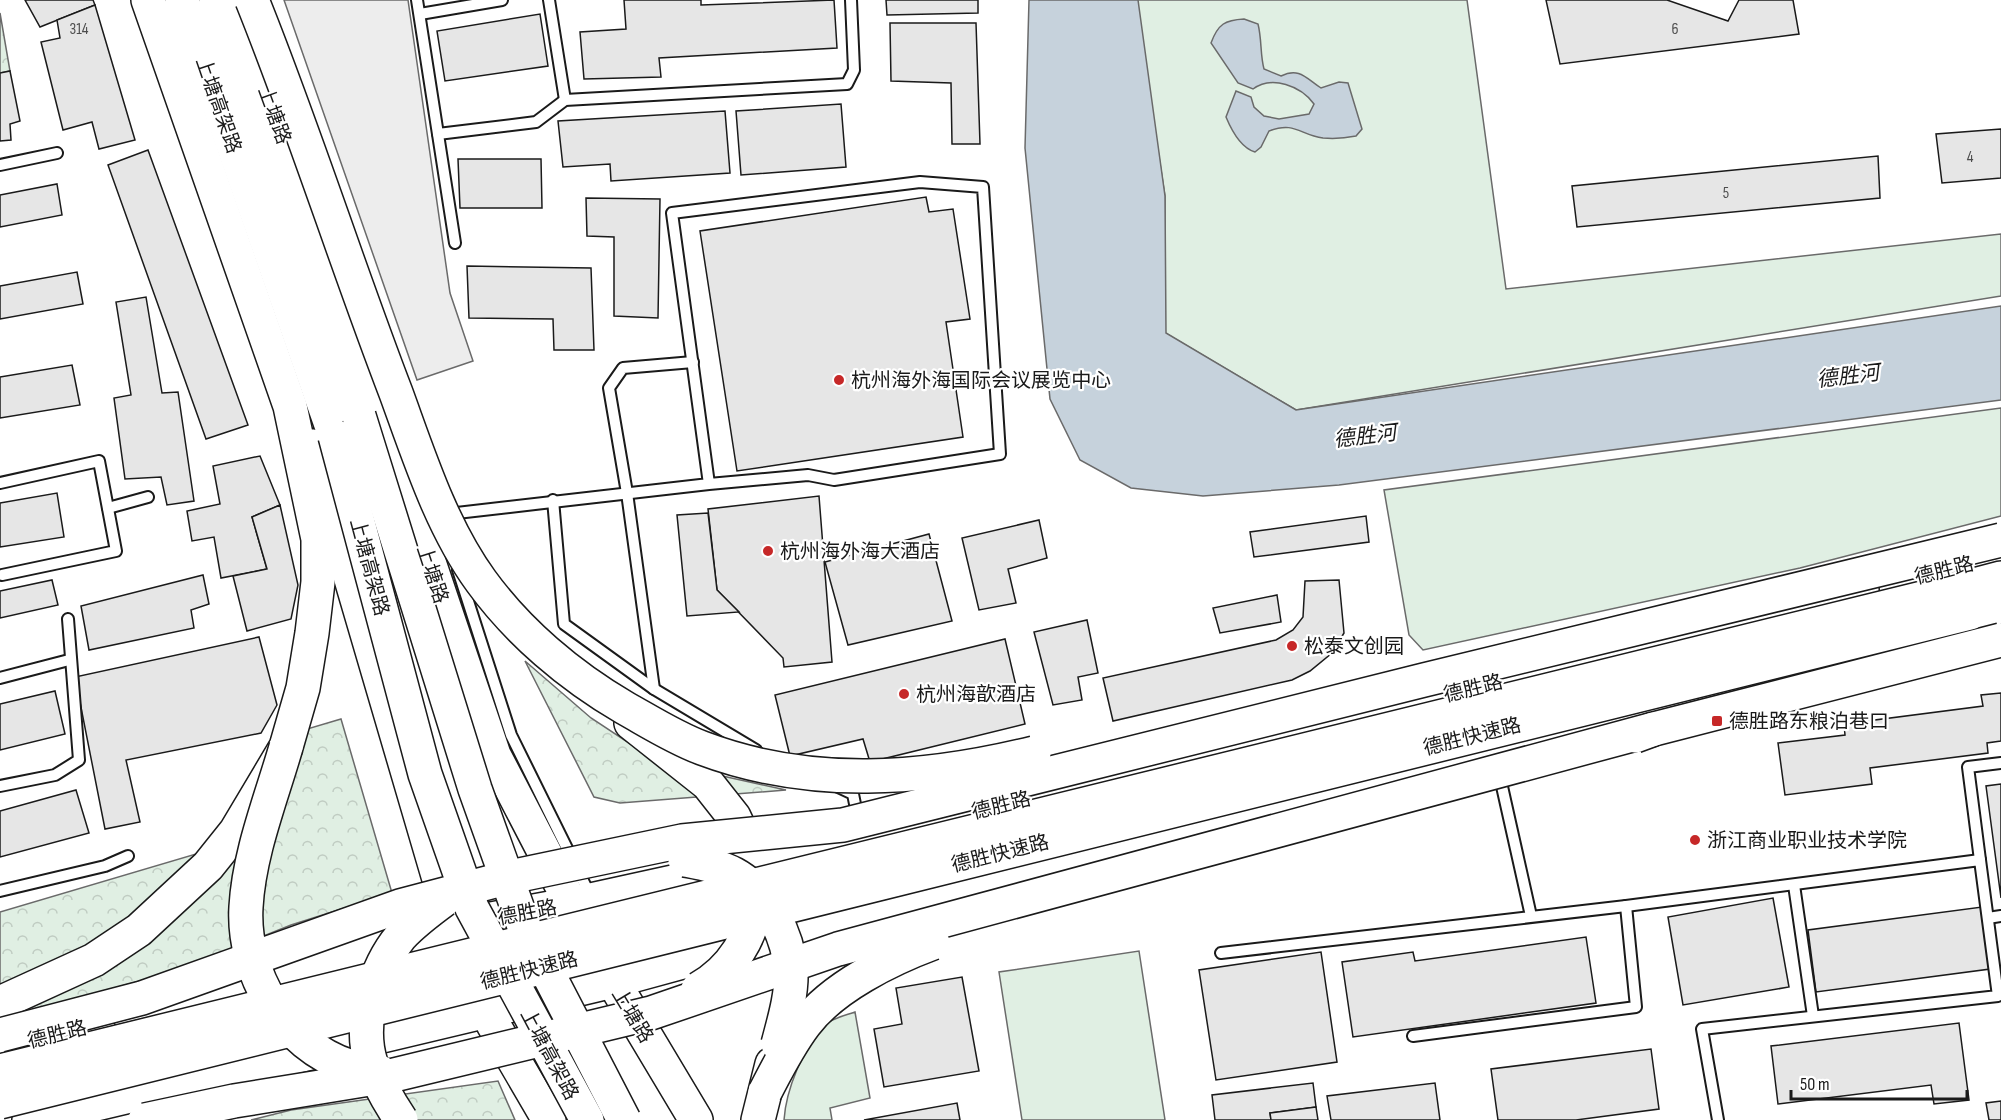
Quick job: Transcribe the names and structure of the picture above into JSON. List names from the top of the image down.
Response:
{
  "streets": {
    "main road": [
      "上塘高架路",
      "上塘路",
      "德胜路",
      "德胜快速路"
    ]
  },
  "crossings": [
    ["上塘路", "德胜路"]
  ],
  "water": ["德胜河"],
  "places": {
    "other": [
      "杭州海外海国际会议展览中心",
      "杭州海外海大酒店",
      "松泰文创园",
      "杭州海歆酒店",
      "浙江商业职业技术学院"
    ],
    "transit": ["德胜路东粮泊巷口"]
  },
  "house_numbers": [
    "314",
    "6",
    "4",
    "5"
  ],
  "scale_bar": "50 m"
}
